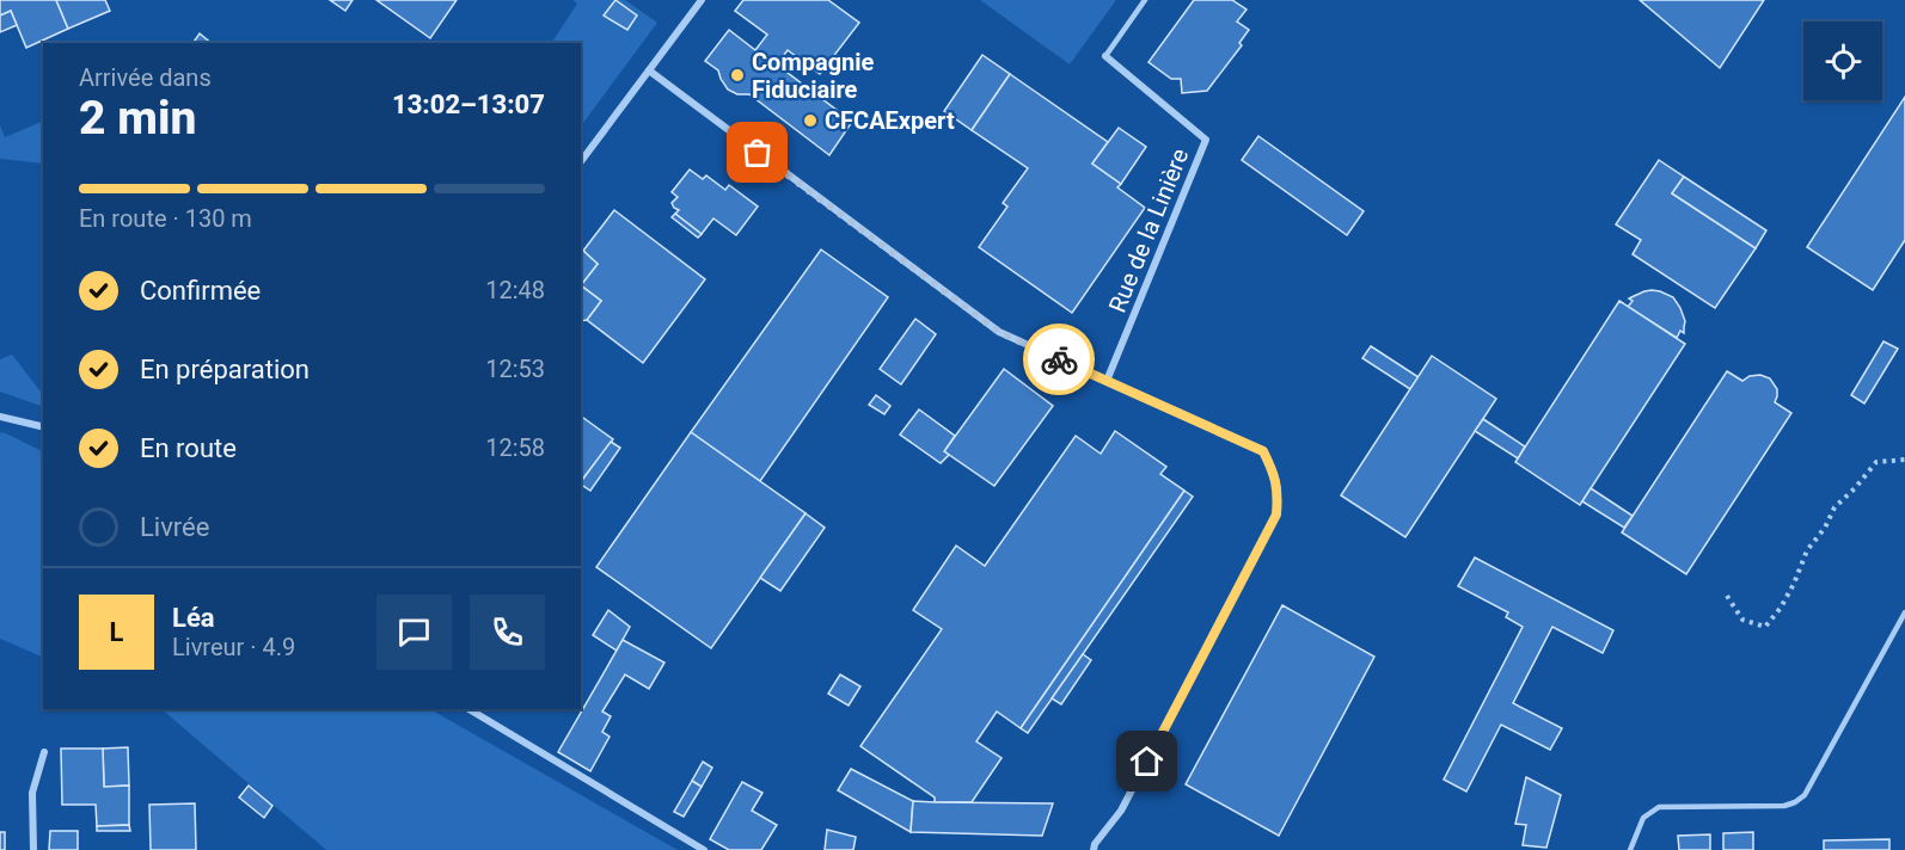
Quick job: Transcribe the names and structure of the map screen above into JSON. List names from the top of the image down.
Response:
{
  "streets": {
    "street": ["Rue de la Linière"]
  },
  "places": ["Compagnie Fiduciaire", "CFCAExpert"],
  "page": {
    "heading": ["2 min", "Arrivée dans", "13:02–13:07"],
    "panel": ["Léa", "Livreur · 4.9"],
    "bar": "En route · 130 m",
    "list": [
      ["Confirmée", "12:48"],
      ["En préparation", "12:53"],
      ["En route", "12:58"],
      "Livrée"
    ],
    "round": "L"
  }
}
